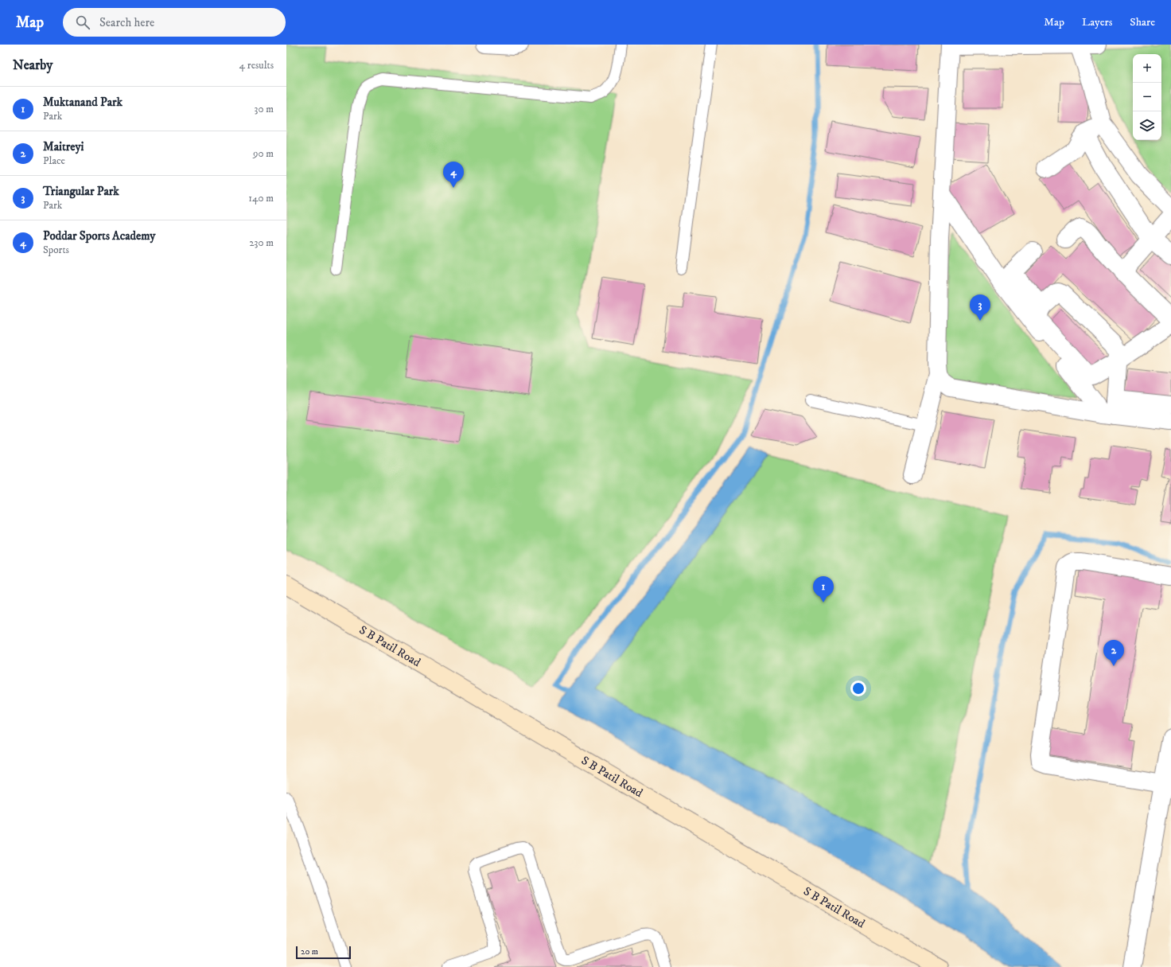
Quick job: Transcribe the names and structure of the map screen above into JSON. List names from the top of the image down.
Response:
{
  "streets": {
    "street": ["S B Patil Road"]
  },
  "scale_bar": "20 m",
  "page": {
    "header": "Map",
    "search": "Search here",
    "nav": ["Map", "Layers", "Share"],
    "heading": ["Nearby", "4 results"],
    "map_buttons": ["+", "−"],
    "list": [
      {
        "mark": "1",
        "name": "Muktanand Park",
        "note": "Park",
        "value": "30 m"
      },
      {
        "mark": "2",
        "name": "Maitreyi",
        "note": "Place",
        "value": "90 m"
      },
      {
        "mark": "3",
        "name": "Triangular Park",
        "note": "Park",
        "value": "140 m"
      },
      {
        "mark": "4",
        "name": "Poddar Sports Academy",
        "note": "Sports",
        "value": "230 m"
      }
    ],
    "pins": [
      "4",
      "3",
      "1",
      "2"
    ],
    "scale": "20 m"
  }
}
